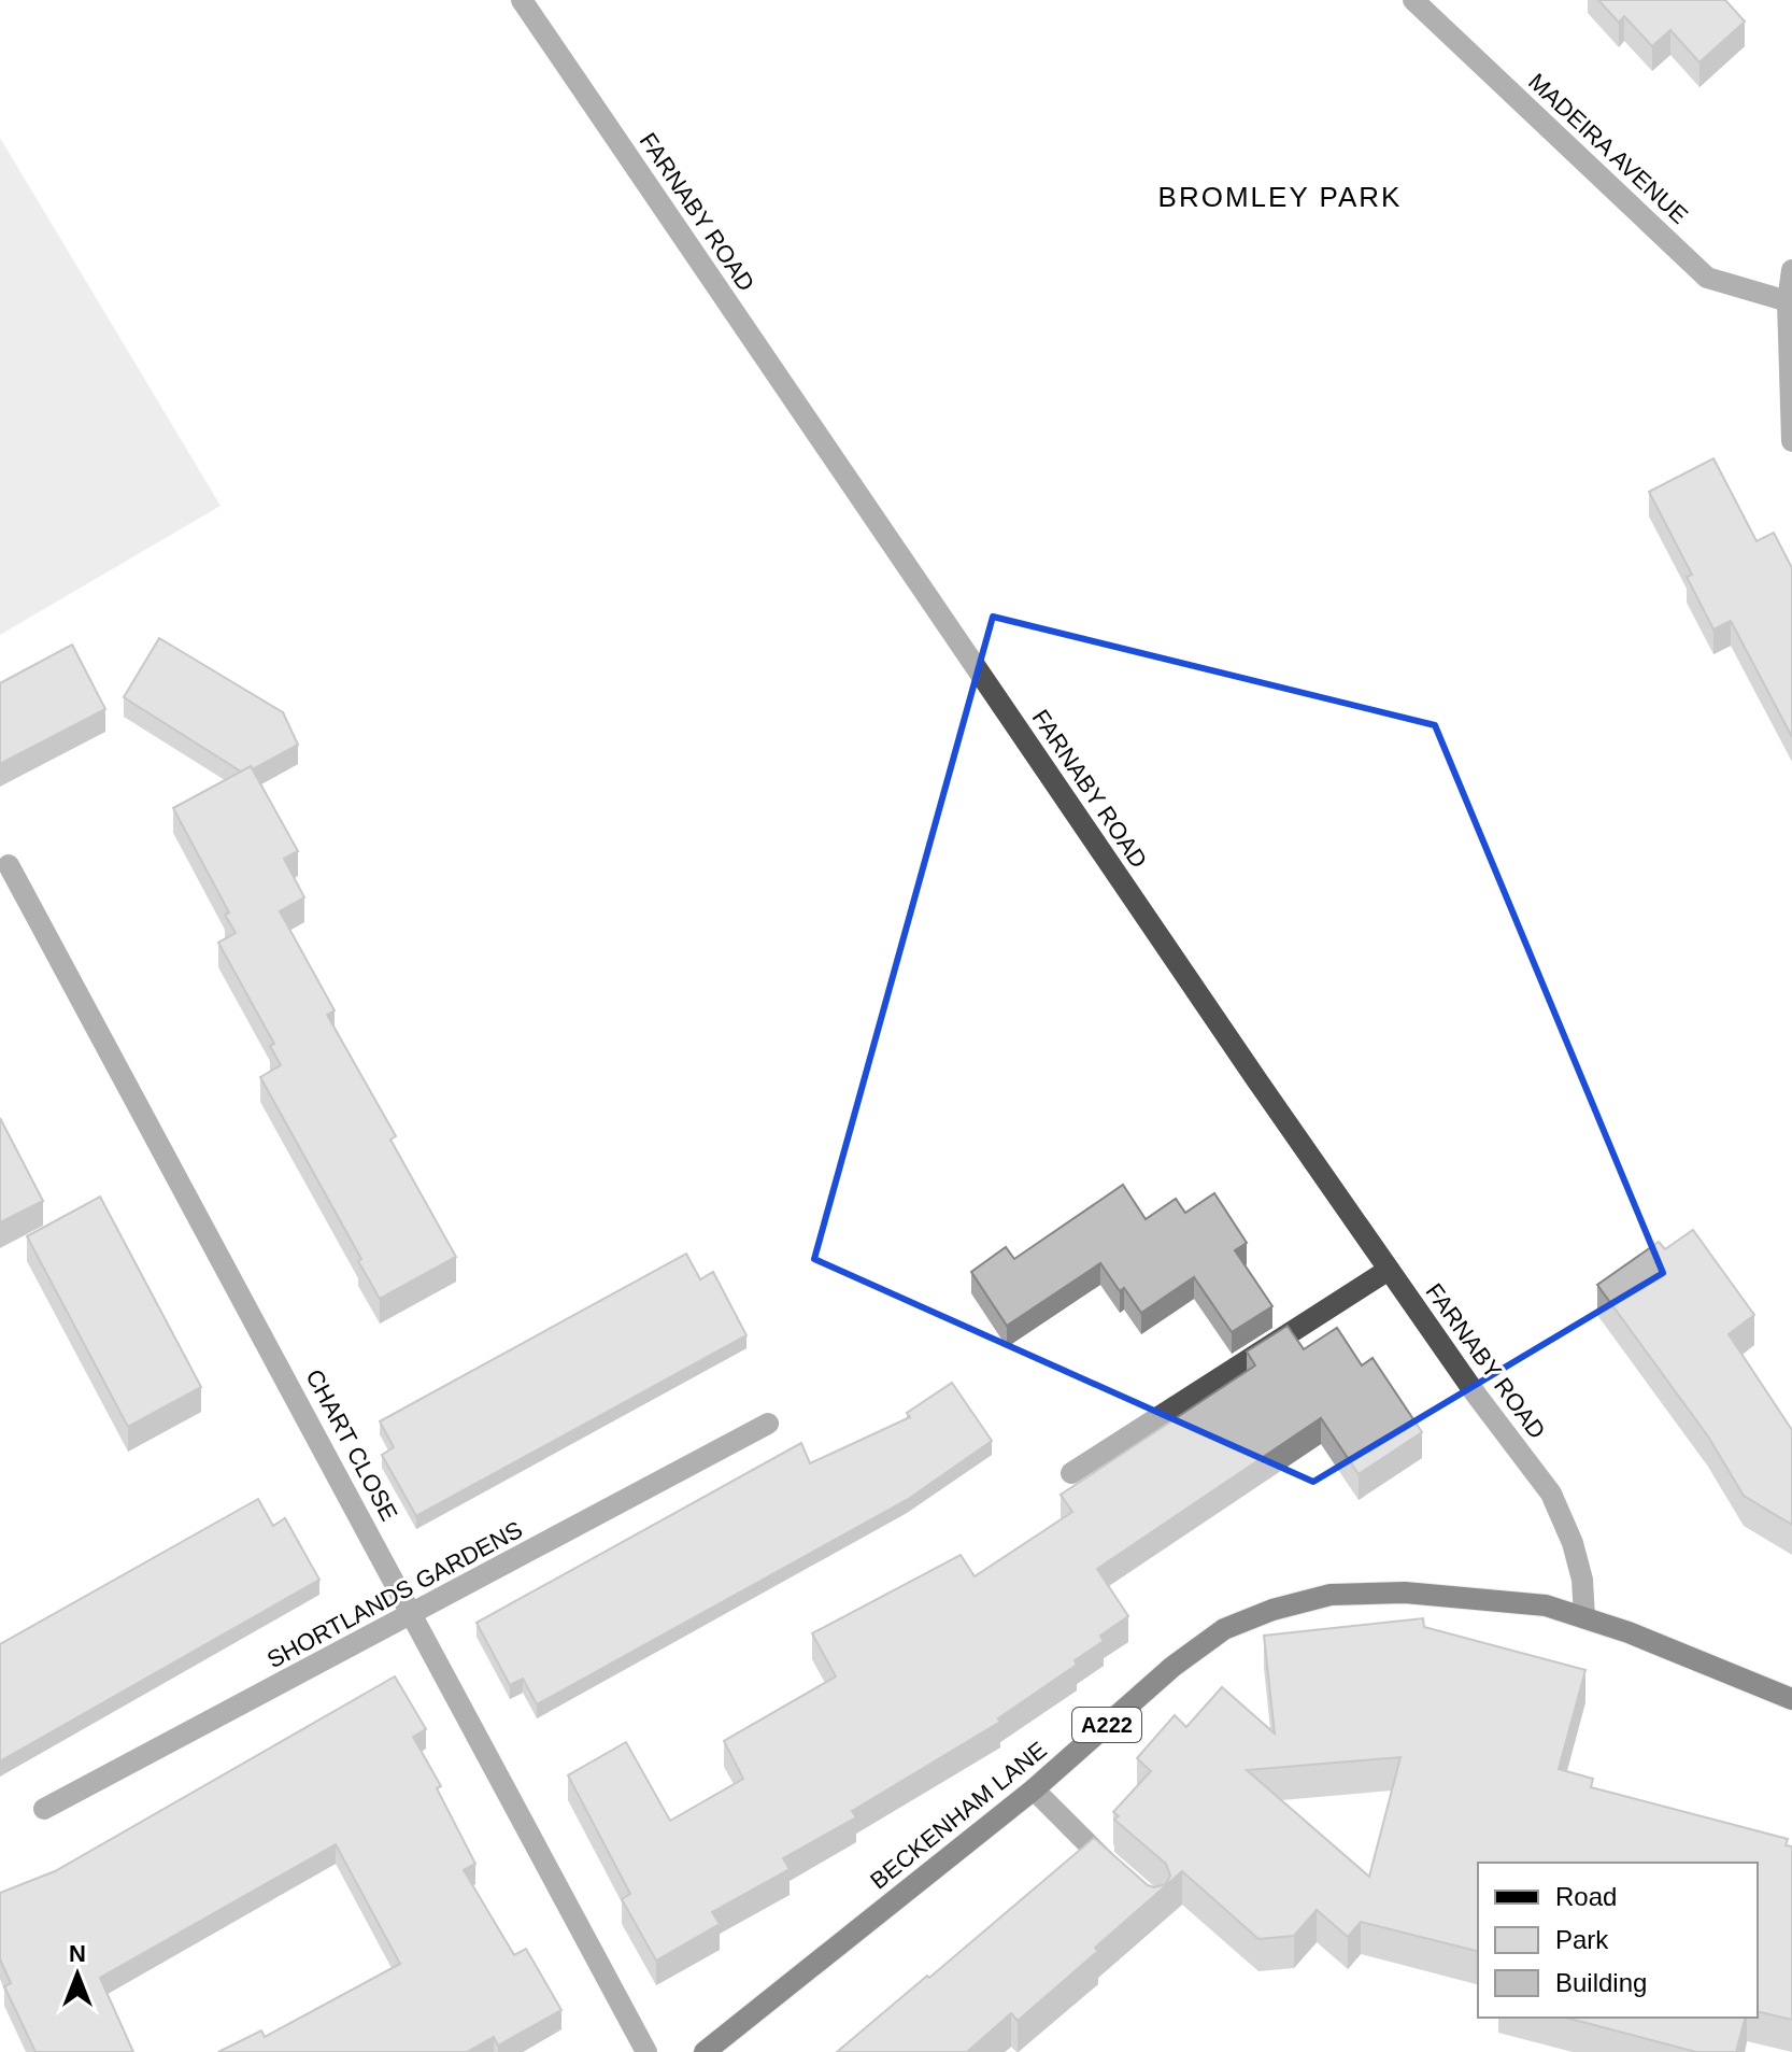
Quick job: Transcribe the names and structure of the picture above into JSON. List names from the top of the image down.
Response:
{
  "streets": {
    "main road": ["A222", "BECKENHAM LANE"],
    "street": [
      "MADEIRA AVENUE",
      "FARNABY ROAD",
      "CHART CLOSE",
      "SHORTLANDS GARDENS"
    ]
  },
  "crossings": [
    ["FARNABY ROAD", "BECKENHAM LANE"],
    ["CHART CLOSE", "SHORTLANDS GARDENS"]
  ],
  "districts": ["BROMLEY PARK"],
  "legend": ["Road", "Park", "Building"],
  "north": "top"
}
